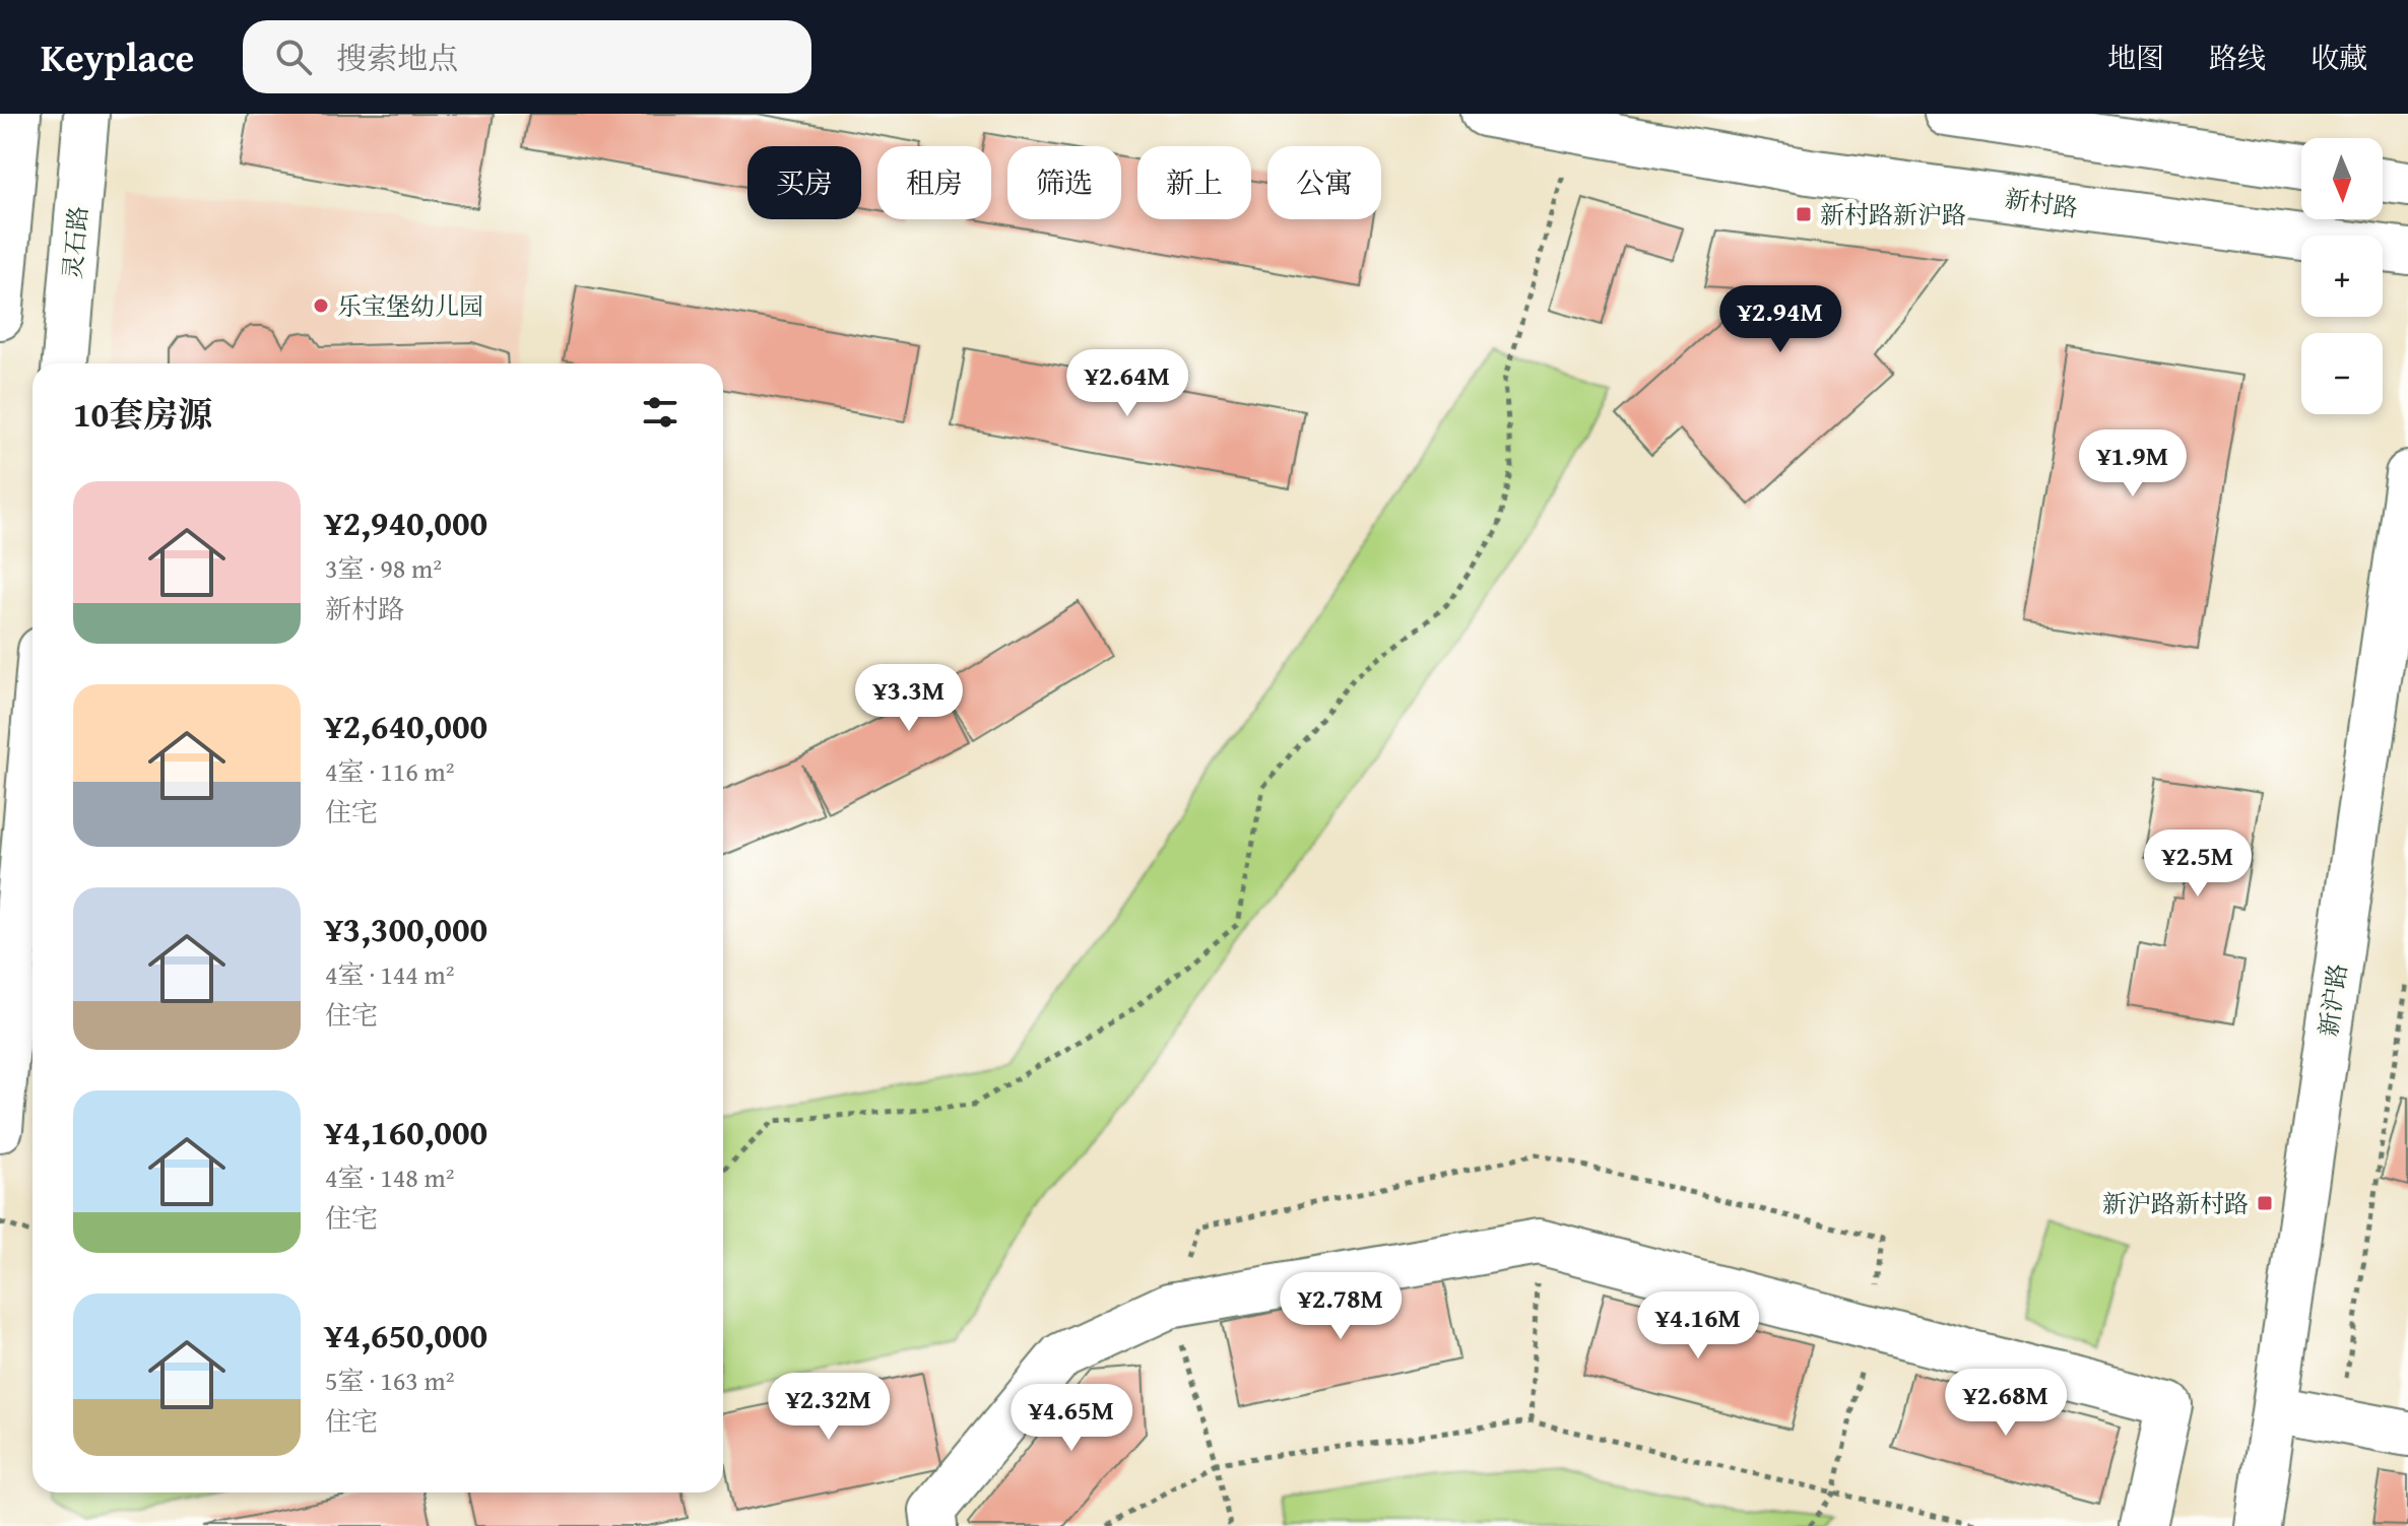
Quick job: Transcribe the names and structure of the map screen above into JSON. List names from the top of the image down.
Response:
{
  "streets": {
    "street": ["新村路", "灵石路", "新沪路"]
  },
  "places": {
    "transit": ["新村路新沪路", "新沪路新村路"],
    "other": ["乐宝堡幼儿园"]
  },
  "north": "bottom",
  "page": {
    "header": "Keyplace",
    "search": "搜索地点",
    "nav": ["地图", "路线", "收藏"],
    "map_buttons": ["+", "−"],
    "chip": [
      "买房",
      "租房",
      "筛选",
      "新上",
      "公寓"
    ],
    "price": [
      "¥2.94M",
      "¥2.64M",
      "¥1.9M",
      "¥3.3M",
      "¥2.5M",
      "¥2.78M",
      "¥4.16M",
      "¥2.68M",
      "¥2.32M",
      "¥4.65M"
    ],
    "heading": "10套房源",
    "list": [
      {
        "name": "¥2,940,000",
        "note": "3室 · 98 m² · 新村路"
      },
      {
        "name": "¥2,640,000",
        "note": "4室 · 116 m² · 住宅"
      },
      {
        "name": "¥3,300,000",
        "note": "4室 · 144 m² · 住宅"
      },
      {
        "name": "¥4,160,000",
        "note": "4室 · 148 m² · 住宅"
      },
      {
        "name": "¥4,650,000",
        "note": "5室 · 163 m² · 住宅"
      }
    ]
  }
}
